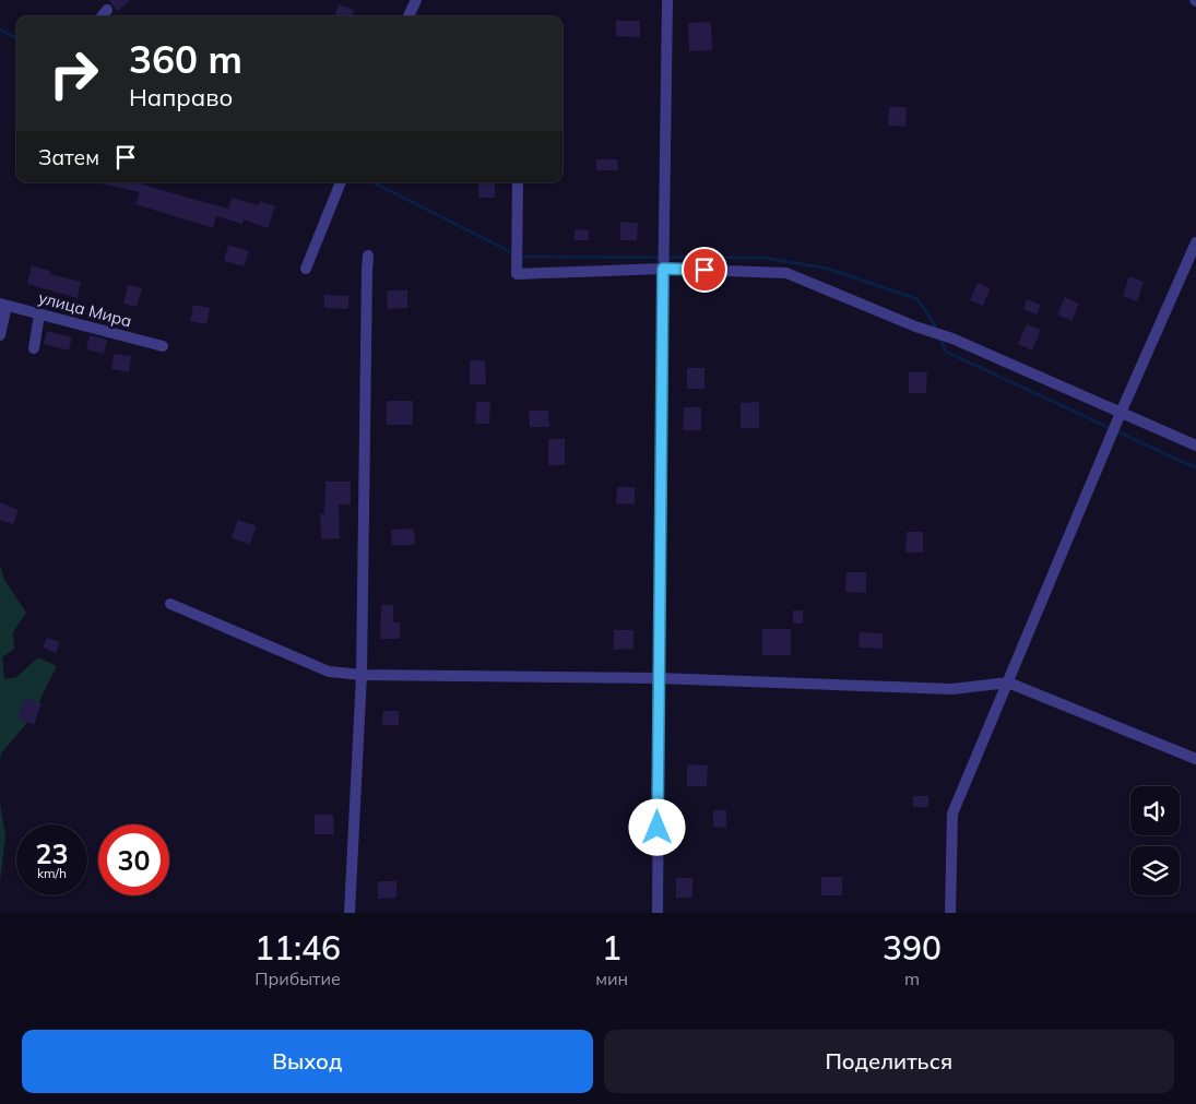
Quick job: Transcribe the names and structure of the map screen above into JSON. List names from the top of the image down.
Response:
{
  "streets": {
    "street": ["улица Мира"]
  },
  "page": {
    "turn": ["360 m", "Направо"],
    "then": "Затем",
    "speed": "23 km/h",
    "limit": "30",
    "eta": [
      "11:46",
      "Прибытие",
      "1",
      "мин",
      "390",
      "m"
    ],
    "buttons": ["Выход", "Поделиться"]
  }
}
